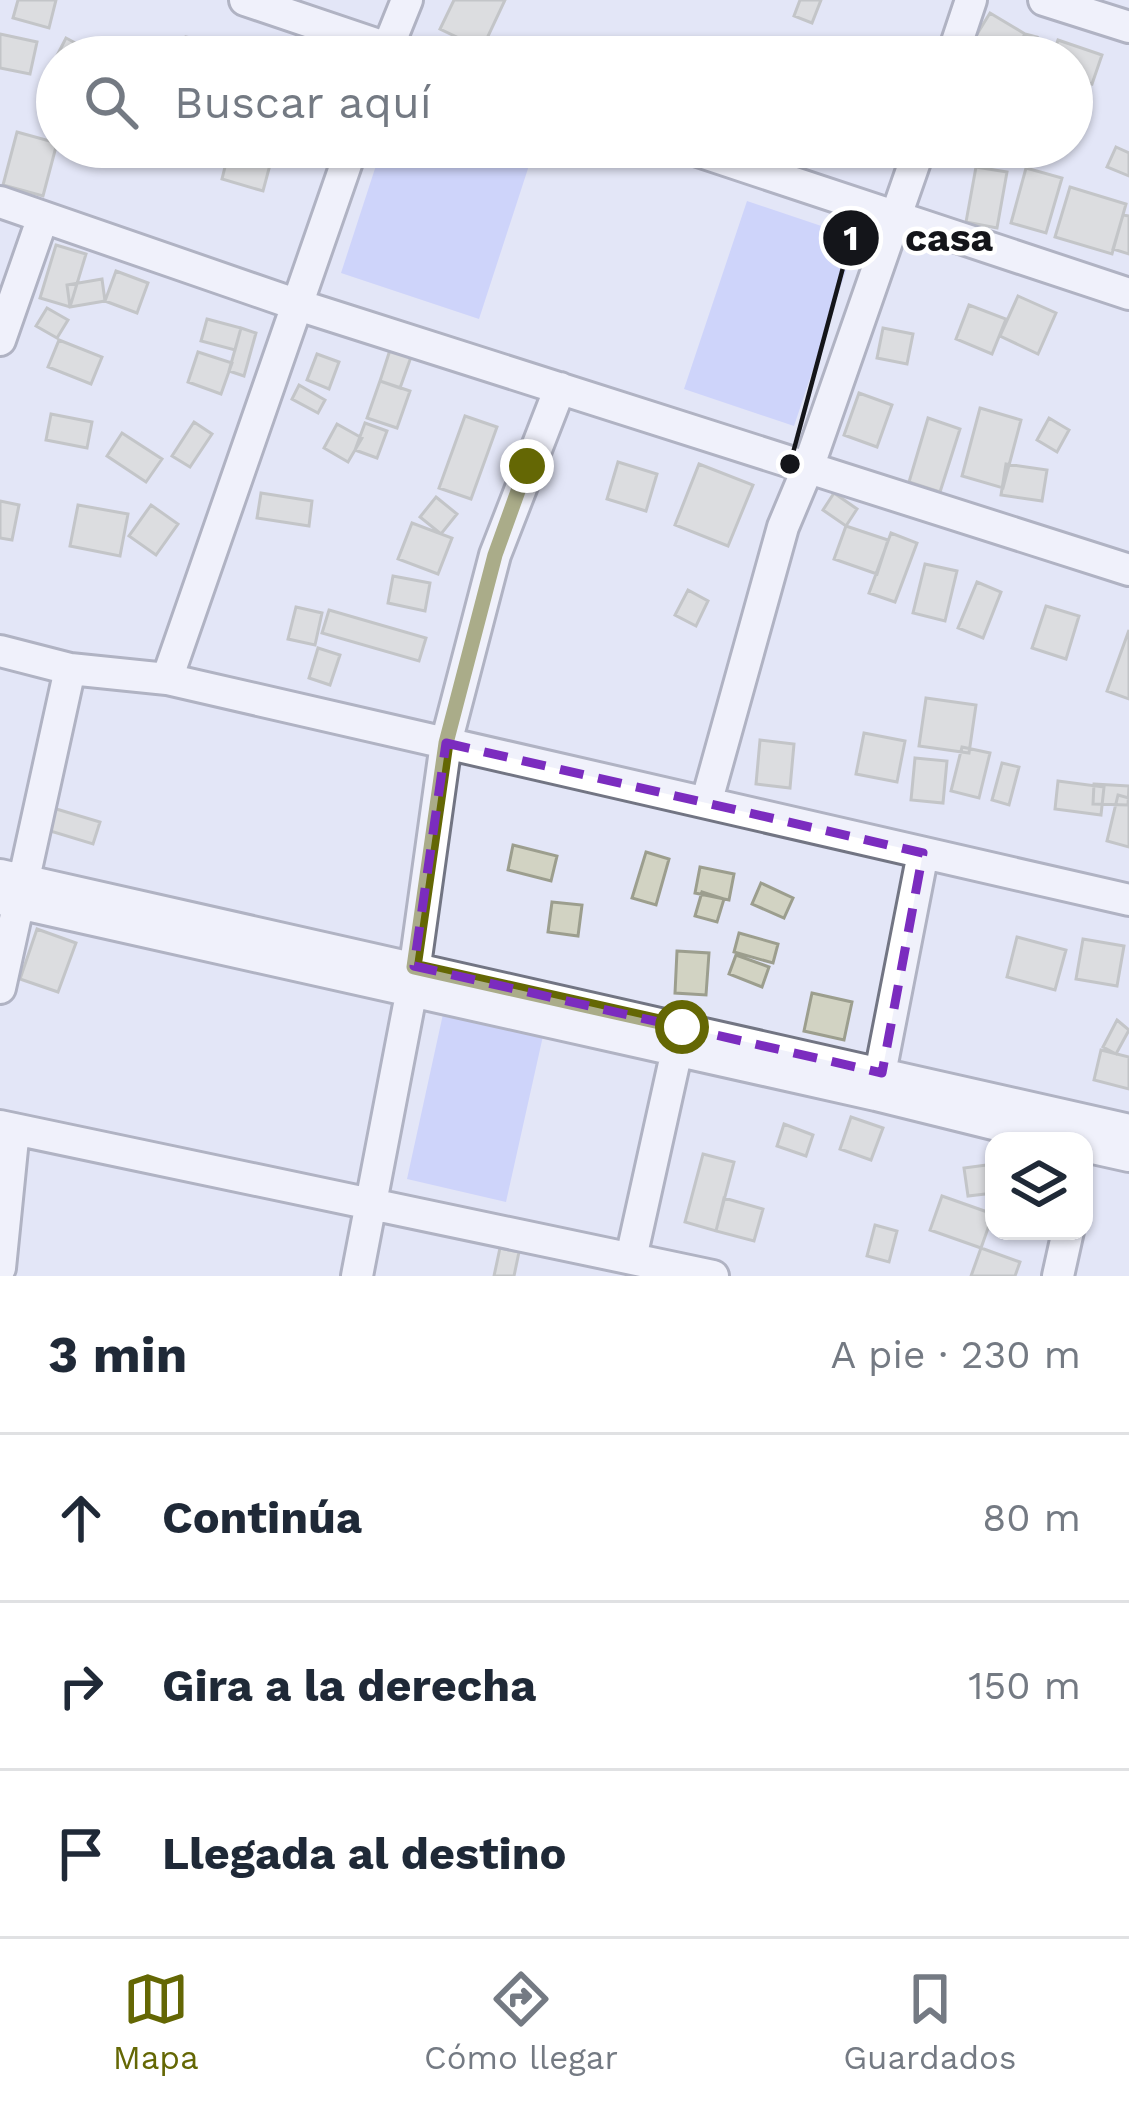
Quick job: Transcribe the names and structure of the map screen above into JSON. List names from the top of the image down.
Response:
{
  "places": ["casa"],
  "page": {
    "search": "Buscar aquí",
    "heading": ["3 min", "A pie · 230 m"],
    "list": [
      ["Continúa", "80 m"],
      ["Gira a la derecha", "150 m"],
      "Llegada al destino"
    ],
    "nav": ["Mapa", "Cómo llegar", "Guardados"]
  }
}
